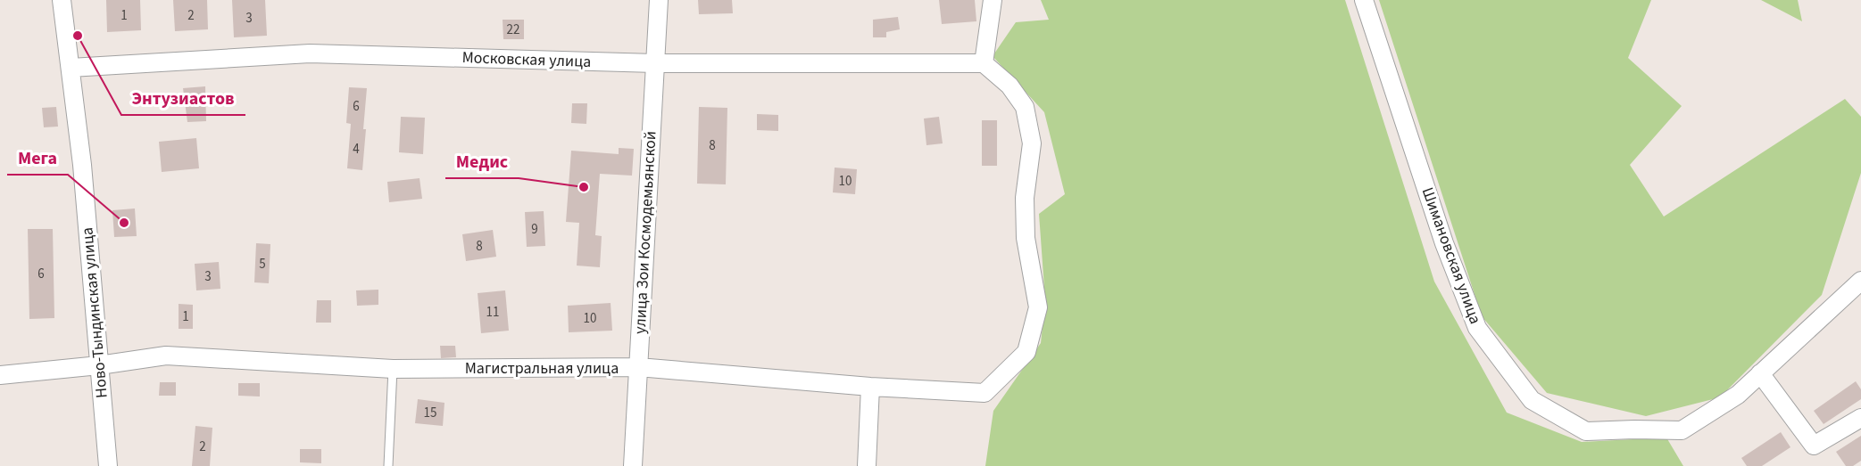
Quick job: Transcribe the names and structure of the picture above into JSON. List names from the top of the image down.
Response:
{
  "streets": {
    "street": [
      "Московская улица",
      "улица Зои Космодемьянской",
      "Шимановская улица",
      "Ново-Тындинская улица",
      "Магистральная улица"
    ]
  },
  "crossings": [
    ["Московская улица", "улица Зои Космодемьянской"],
    ["Московская улица", "Ново-Тындинская улица"],
    ["Московская улица", "Магистральная улица"],
    ["улица Зои Космодемьянской", "Магистральная улица"],
    ["Ново-Тындинская улица", "Магистральная улица"]
  ],
  "places": ["Энтузиастов", "Медис", "Мега"],
  "house_numbers": [
    "1",
    "2",
    "3",
    "22",
    "6",
    "8",
    "4",
    "10",
    "9",
    "8",
    "5",
    "6",
    "3",
    "11",
    "1",
    "10",
    "15",
    "2"
  ]
}
